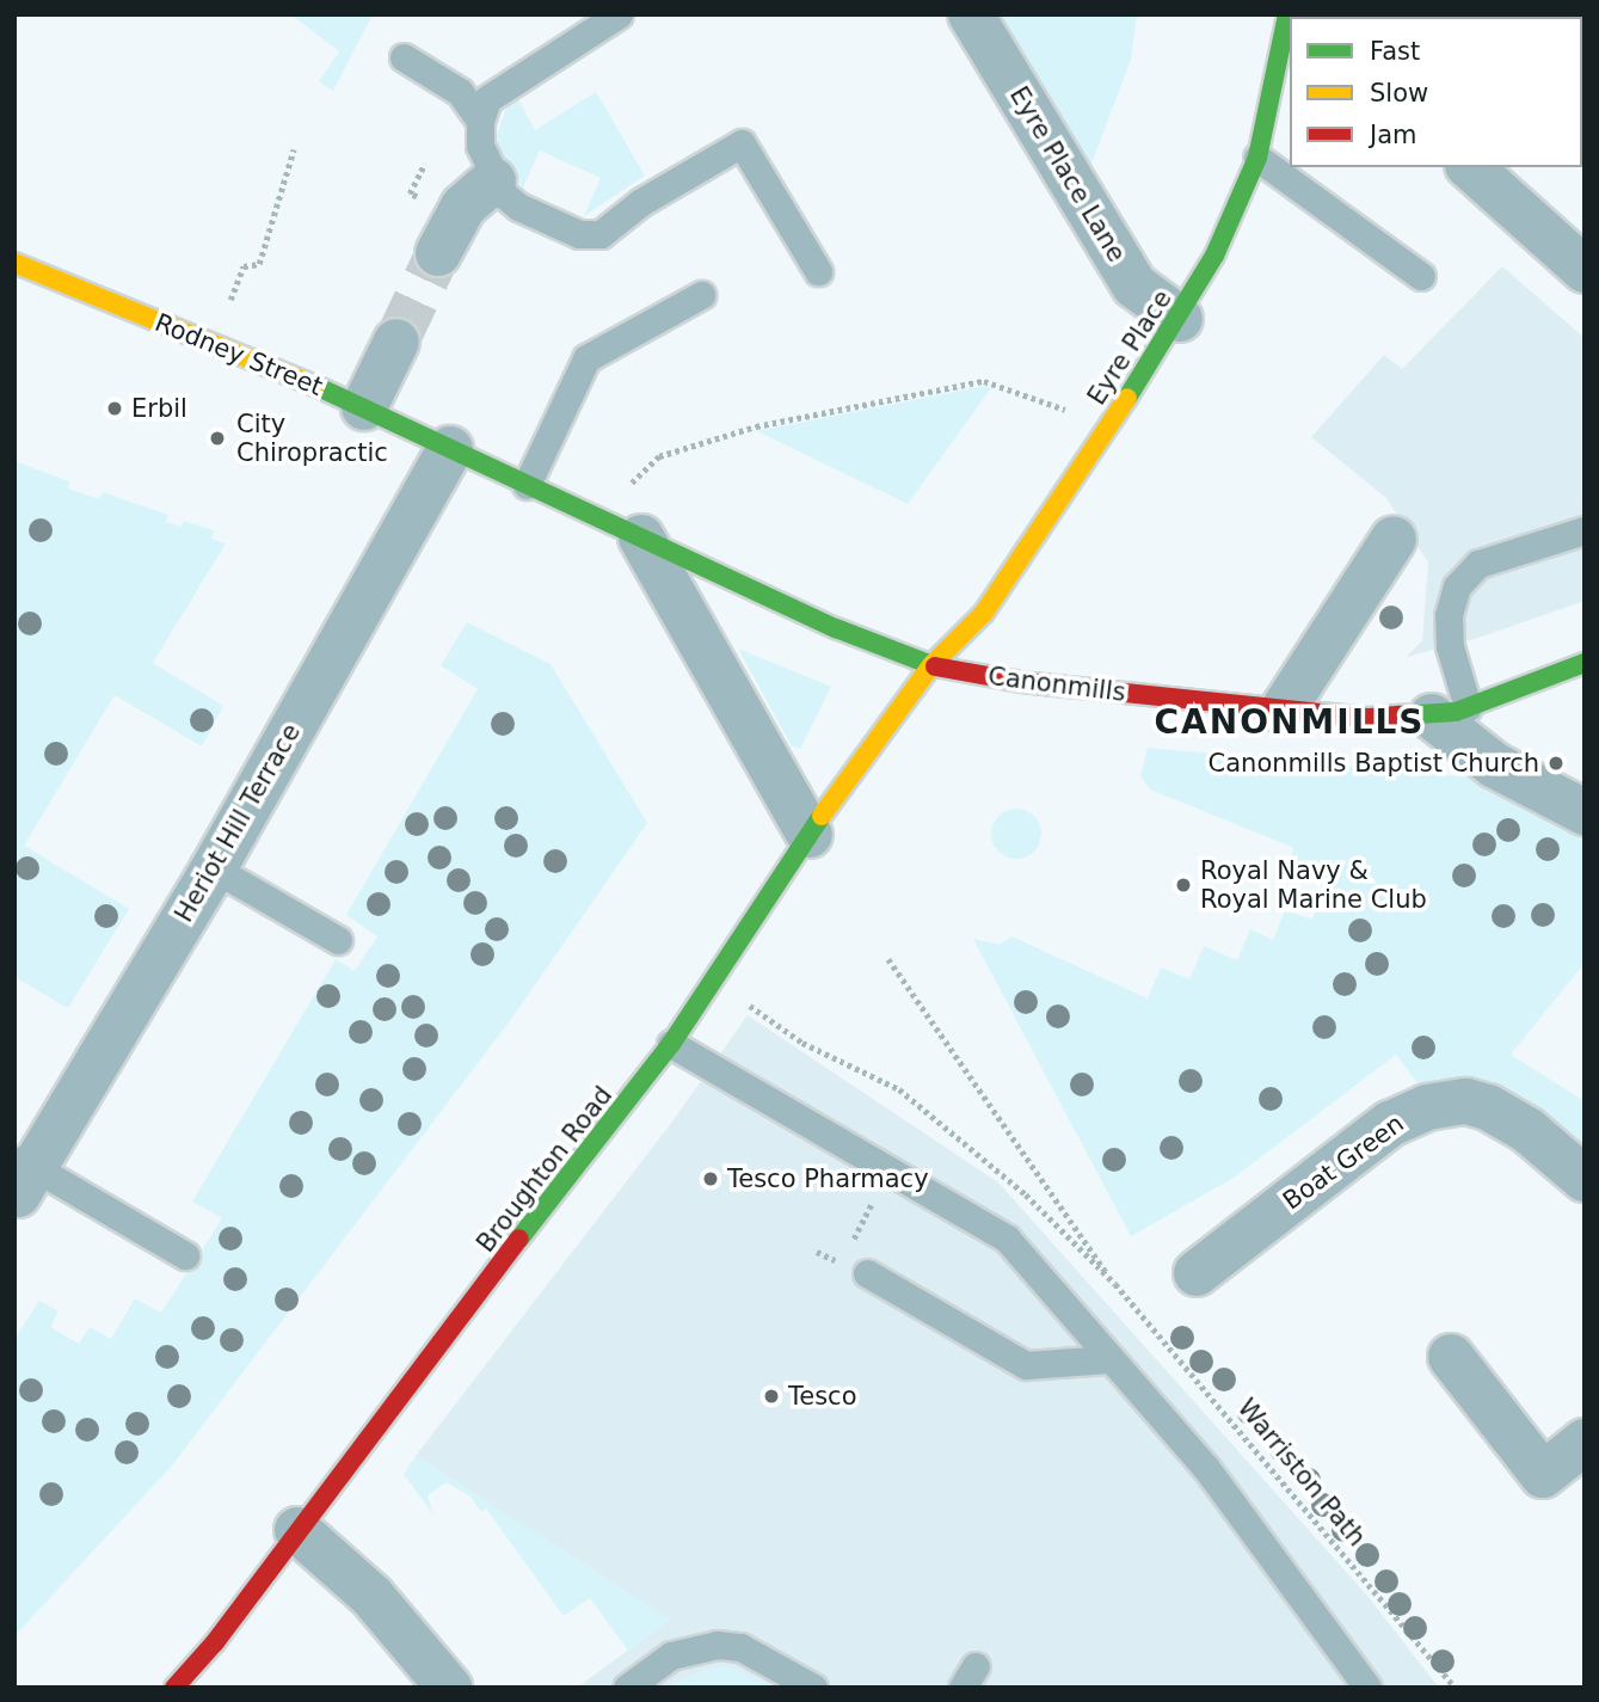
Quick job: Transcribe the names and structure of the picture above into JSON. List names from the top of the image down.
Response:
{
  "streets": {
    "main road": [
      "Eyre Place",
      "Rodney Street",
      "Canonmills",
      "Broughton Road"
    ],
    "street": ["Eyre Place Lane", "Heriot Hill Terrace", "Boat Green"],
    "path": ["Warriston Path"]
  },
  "crossings": [
    ["Eyre Place Lane", "Eyre Place"],
    ["Eyre Place", "Rodney Street"],
    ["Eyre Place", "Canonmills"],
    ["Eyre Place", "Broughton Road"],
    ["Rodney Street", "Canonmills"],
    ["Rodney Street", "Heriot Hill Terrace"],
    ["Rodney Street", "Broughton Road"],
    ["Canonmills", "Broughton Road"],
    ["Broughton Road", "Warriston Path"]
  ],
  "districts": ["CANONMILLS"],
  "places": [
    "Erbil",
    "City Chiropractic",
    "Canonmills Baptist Church",
    "Royal Navy & Royal Marine Club",
    "Tesco Pharmacy",
    "Tesco"
  ],
  "legend": ["Fast", "Slow", "Jam"]
}
